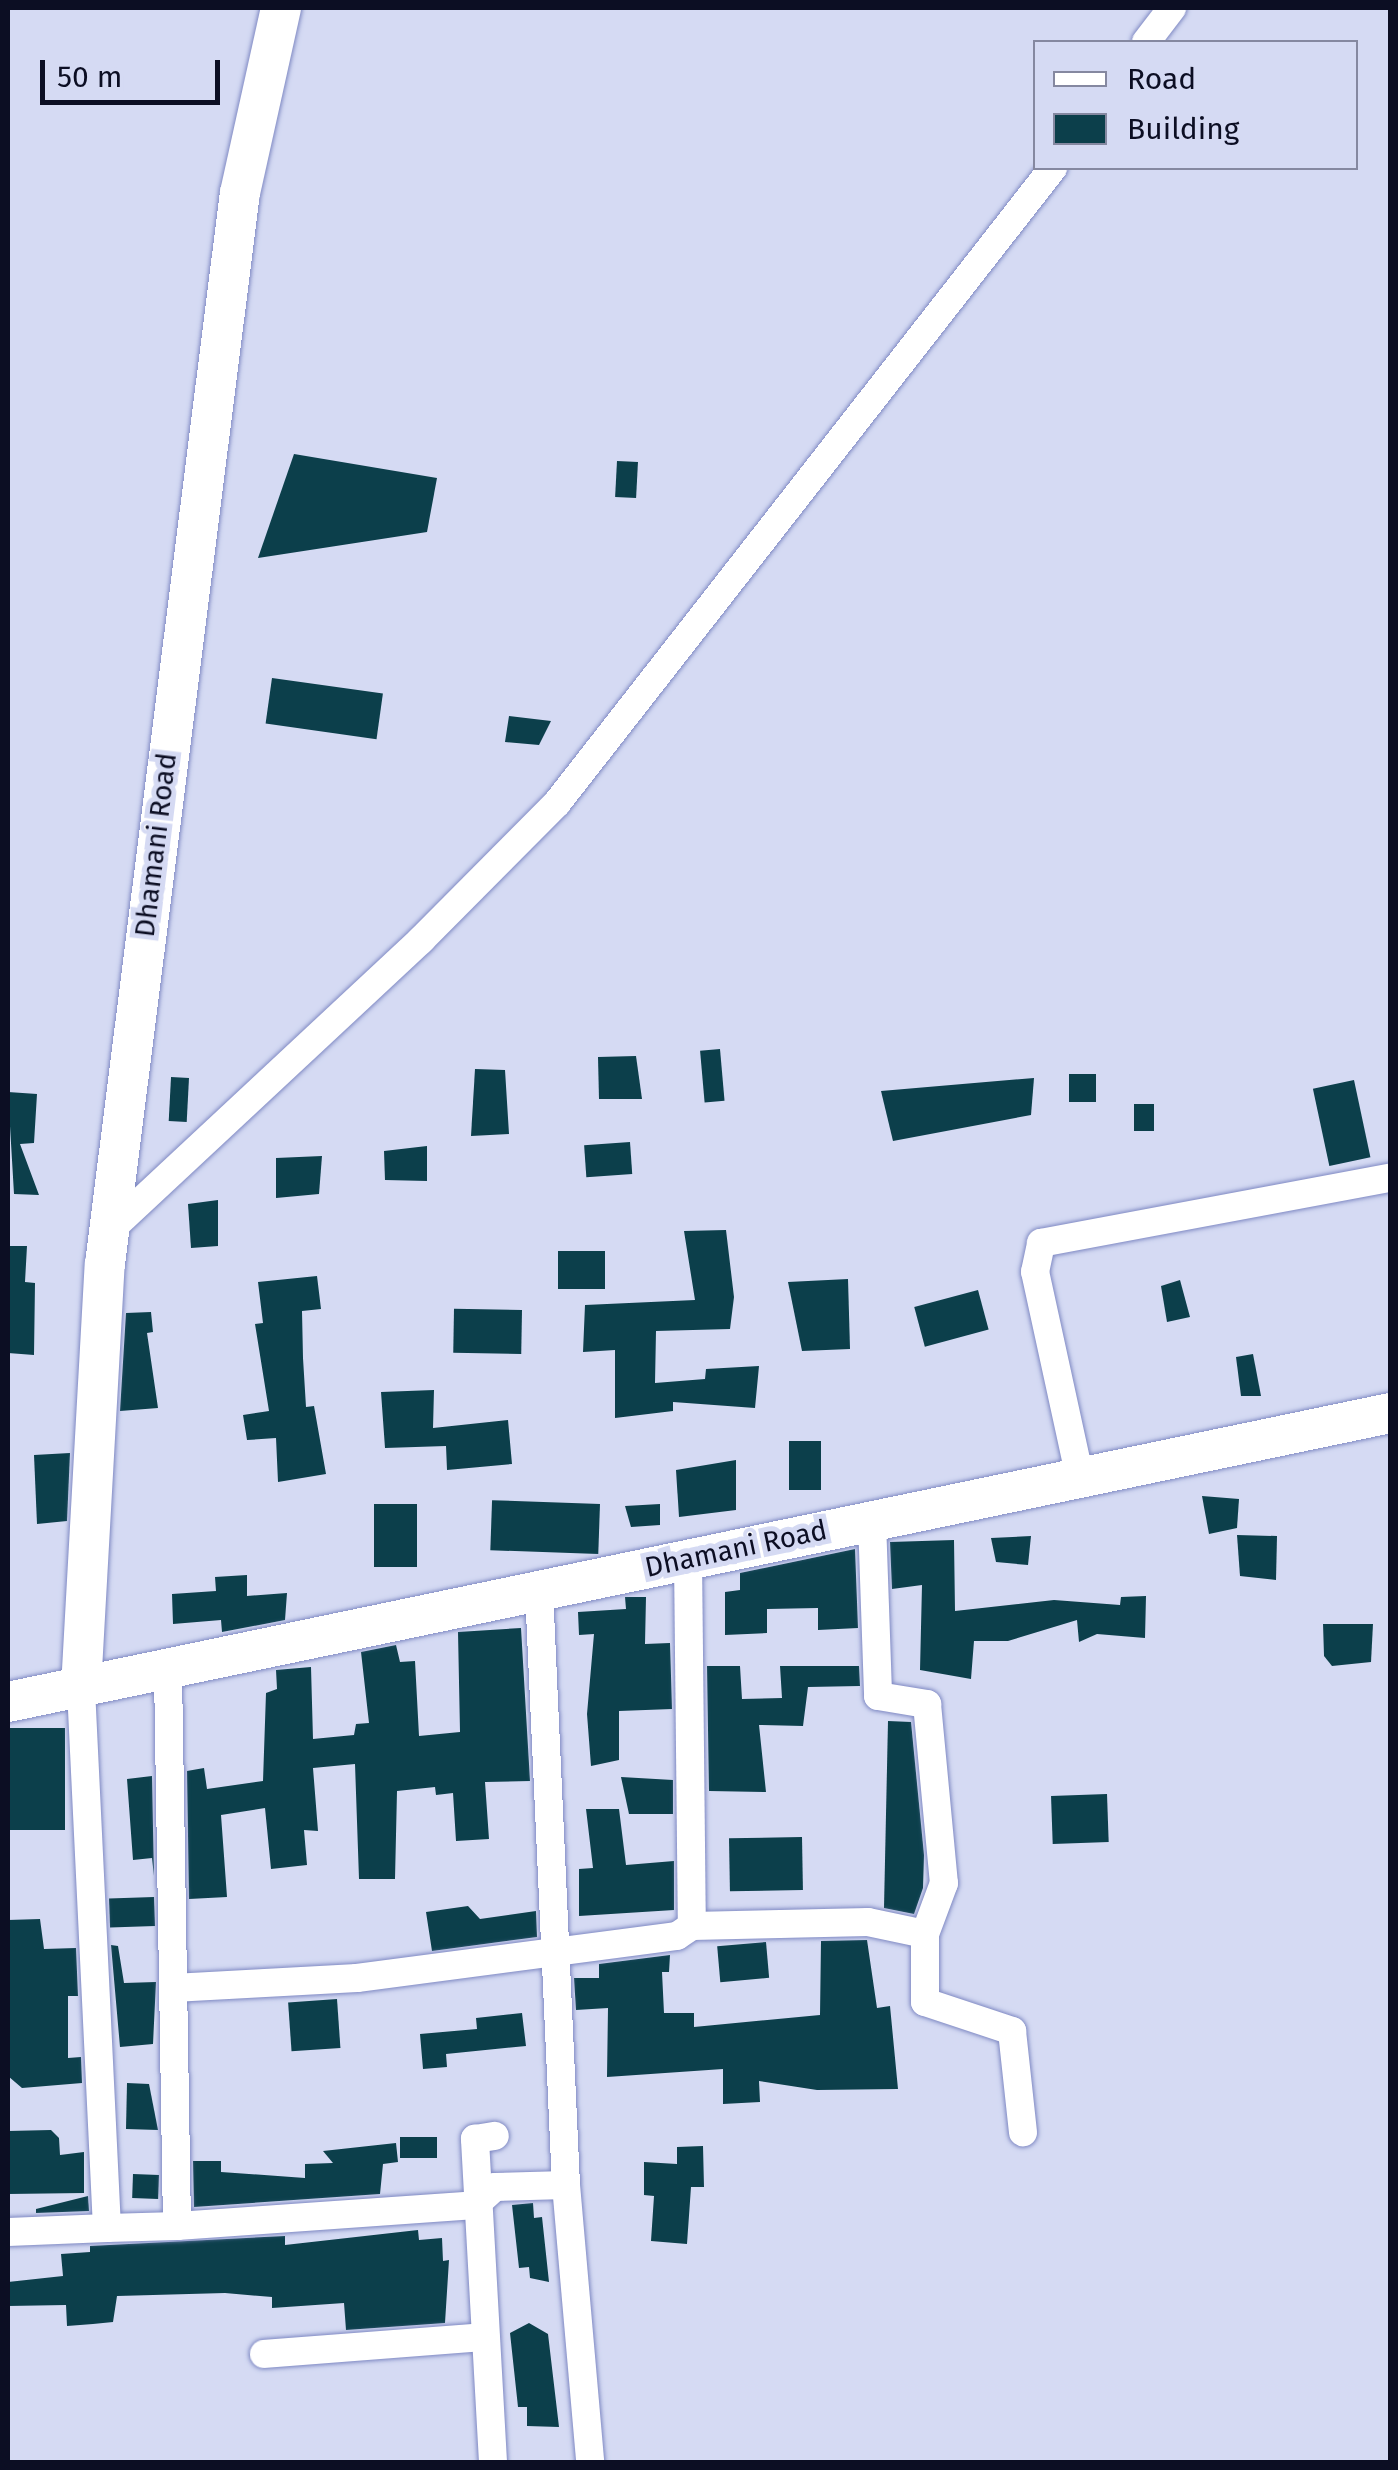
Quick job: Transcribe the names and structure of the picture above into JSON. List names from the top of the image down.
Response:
{
  "streets": {
    "main road": ["Dhamani Road"]
  },
  "legend": ["Road", "Building"],
  "scale_bar": "50 m"
}
